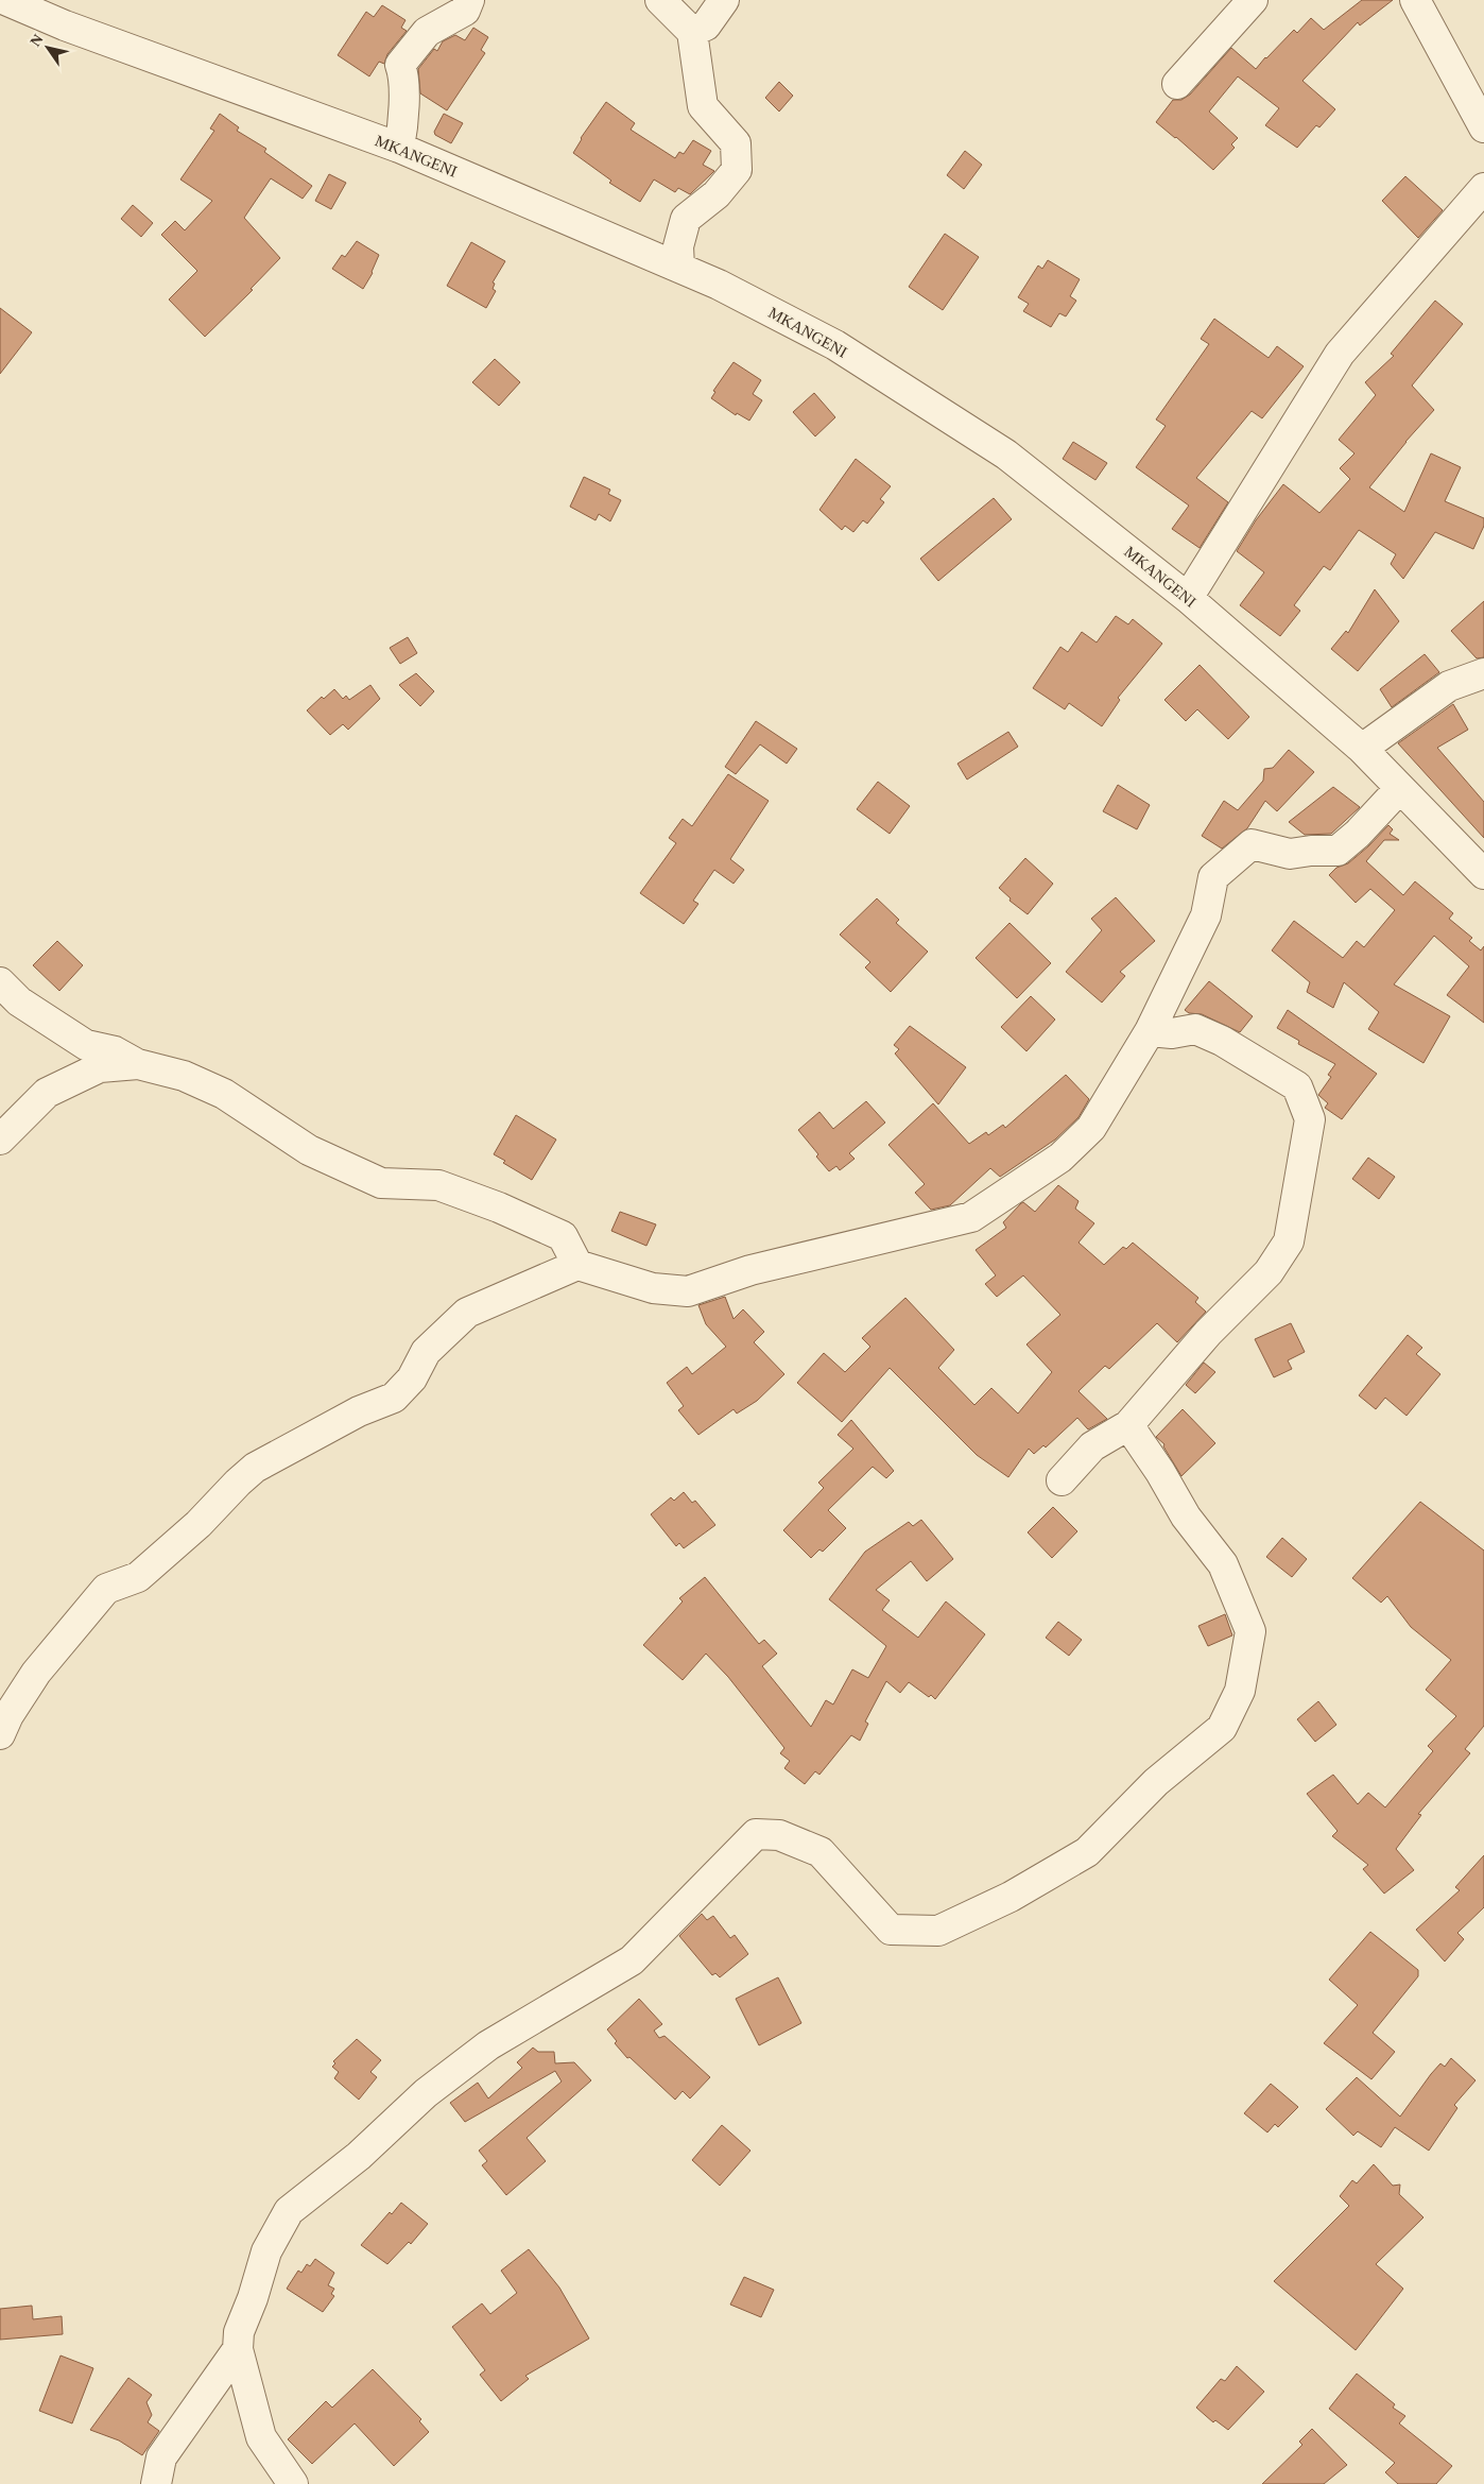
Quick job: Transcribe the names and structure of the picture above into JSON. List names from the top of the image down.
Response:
{
  "streets": {
    "street": ["MKANGENI"]
  },
  "north": "top left"
}
